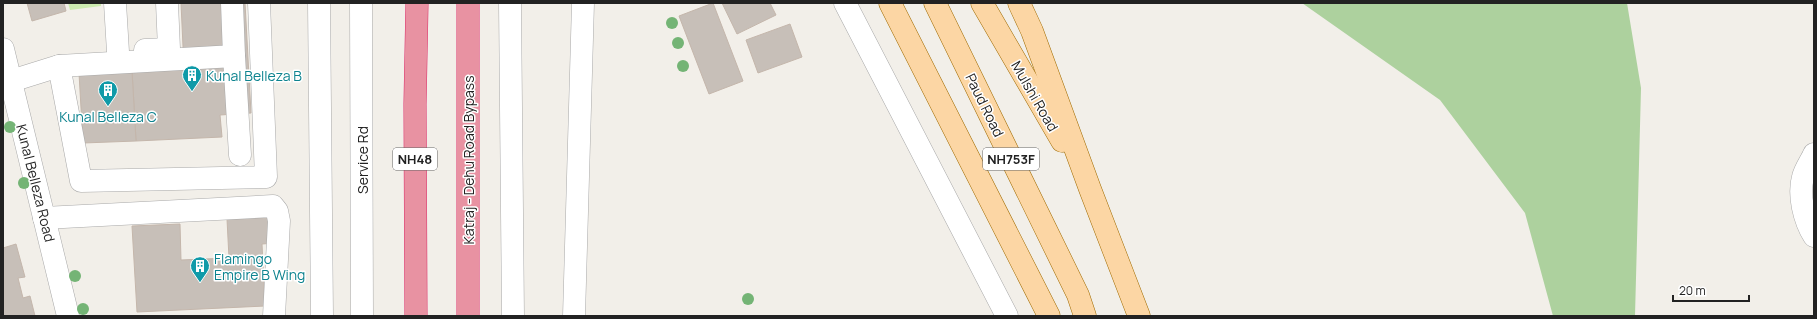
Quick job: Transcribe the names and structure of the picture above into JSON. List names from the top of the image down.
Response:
{
  "streets": {
    "highway": ["NH48", "Katraj - Dehu Road Bypass"],
    "main road": ["Mulshi Road", "Paud Road", "NH753F"],
    "street": ["Service Rd", "Kunal Belleza Road"]
  },
  "places": {
    "building": ["Kunal Belleza B", "Kunal Belleza C", "Flamingo Empire B Wing"]
  },
  "scale_bar": "20 m"
}
